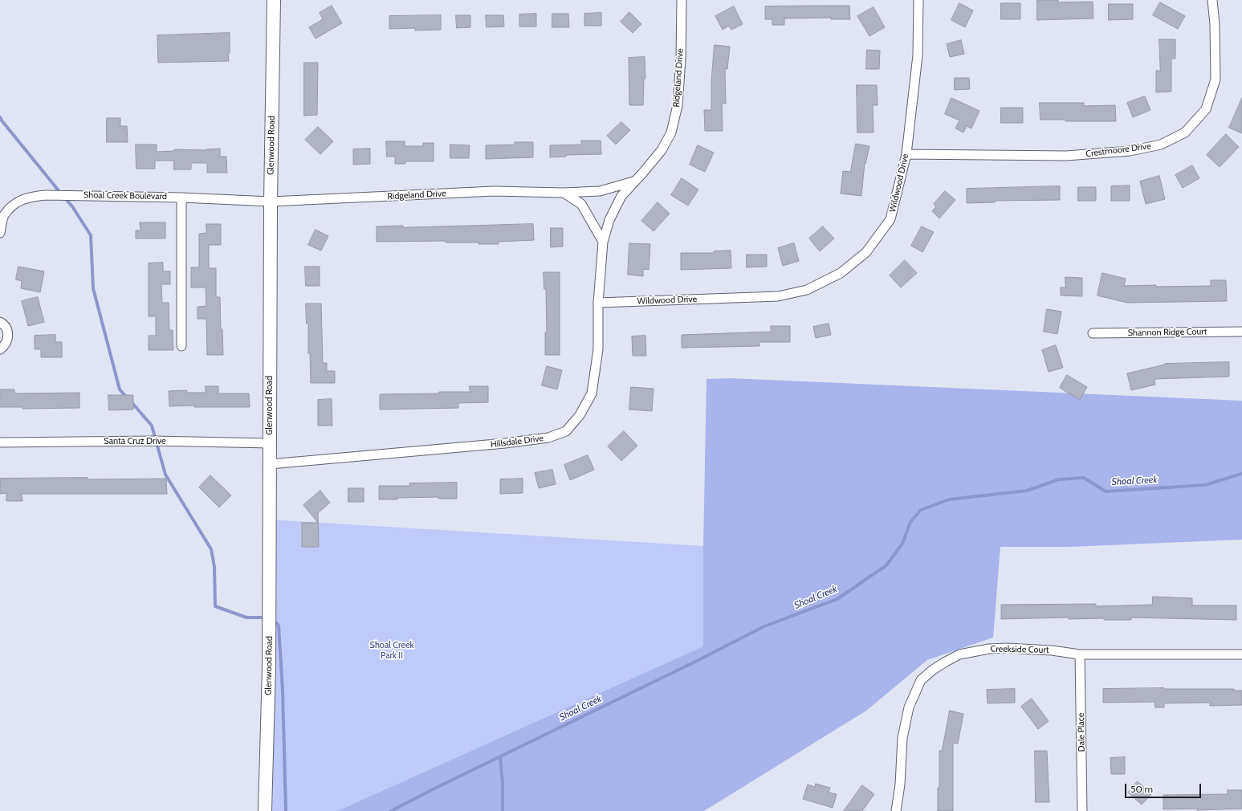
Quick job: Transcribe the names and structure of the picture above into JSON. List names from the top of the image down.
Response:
{
  "streets": {
    "main road": ["Glenwood Road"],
    "street": [
      "Ridgeland Drive",
      "Crestmoore Drive",
      "Wildwood Drive",
      "Shoal Creek Boulevard",
      "Shannon Ridge Court",
      "Santa Cruz Drive",
      "Hillsdale Drive",
      "Creekside Court",
      "Dale Place"
    ]
  },
  "crossings": [
    ["Ridgeland Drive", "Glenwood Road"],
    ["Ridgeland Drive", "Shoal Creek Boulevard"],
    ["Ridgeland Drive", "Hillsdale Drive"],
    ["Glenwood Road", "Shoal Creek Boulevard"],
    ["Glenwood Road", "Santa Cruz Drive"],
    ["Glenwood Road", "Hillsdale Drive"],
    ["Crestmoore Drive", "Wildwood Drive"],
    ["Wildwood Drive", "Hillsdale Drive"],
    ["Creekside Court", "Dale Place"]
  ],
  "water": ["Shoal Creek"],
  "parks": ["Shoal Creek Park II"],
  "scale_bar": "50 m"
}
